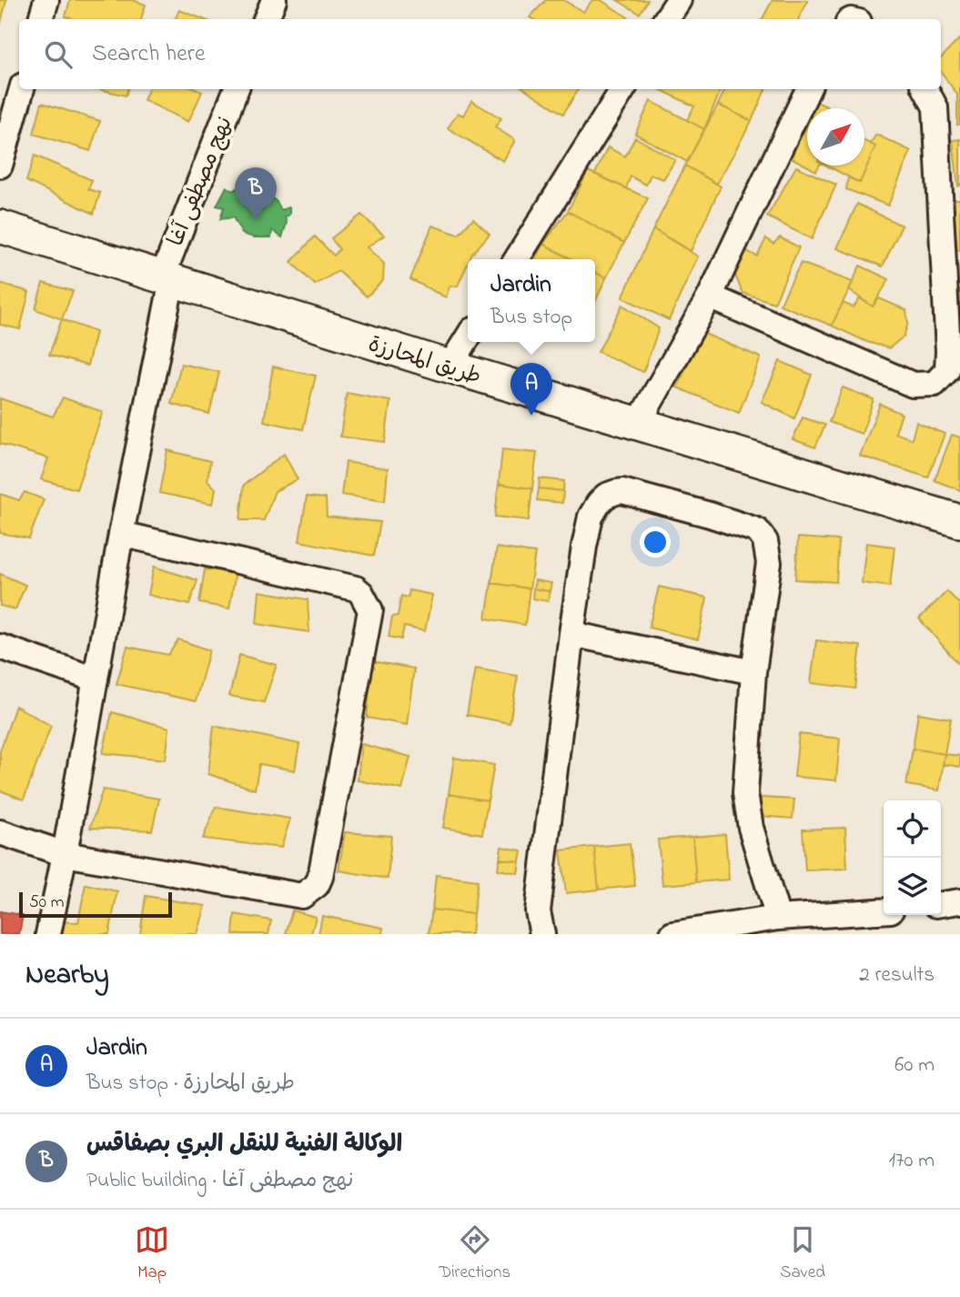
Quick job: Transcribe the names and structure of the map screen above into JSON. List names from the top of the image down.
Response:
{
  "streets": {
    "main road": ["طريق المحارزة"],
    "street": ["نهج مصطفى آغا"]
  },
  "crossings": [
    ["نهج مصطفى آغا", "طريق المحارزة"]
  ],
  "scale_bar": "50 m",
  "north": "top right",
  "page": {
    "search": "Search here",
    "pins": ["B", "A"],
    "popup": ["Jardin", "Bus stop"],
    "scale": "50 m",
    "heading": ["Nearby", "2 results"],
    "list": [
      {
        "mark": "A",
        "name": "Jardin",
        "note": "Bus stop · طريق المحارزة",
        "value": "60 m"
      },
      {
        "mark": "B",
        "name": "الوكالة الفنية للنقل البري بصفاقس",
        "note": "Public building · نهج مصطفى آغا",
        "value": "170 m"
      }
    ],
    "nav": ["Map", "Directions", "Saved"]
  }
}
